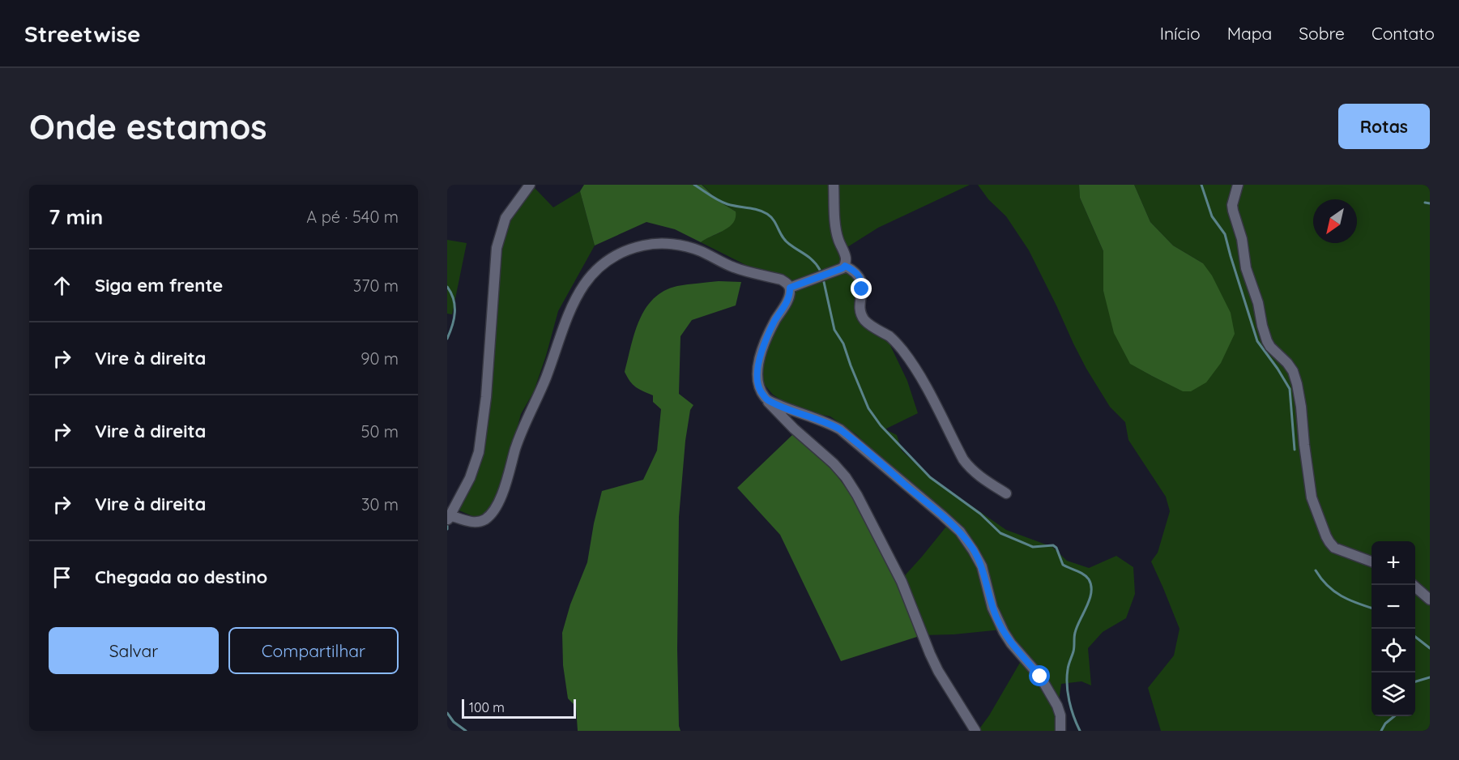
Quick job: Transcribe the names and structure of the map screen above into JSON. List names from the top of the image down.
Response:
{
  "scale_bar": "100 m",
  "north": "bottom left",
  "page": {
    "header": "Streetwise",
    "nav": [
      "Início",
      "Mapa",
      "Sobre",
      "Contato"
    ],
    "buttons": [
      "Rotas",
      ["Salvar", "Compartilhar"]
    ],
    "title": "Onde estamos",
    "heading": ["7 min", "A pé · 540 m"],
    "list": [
      ["Siga em frente", "370 m"],
      ["Vire à direita", "90 m"],
      ["Vire à direita", "50 m"],
      ["Vire à direita", "30 m"],
      "Chegada ao destino"
    ],
    "map_buttons": ["+", "−"],
    "scale": "100 m"
  }
}
